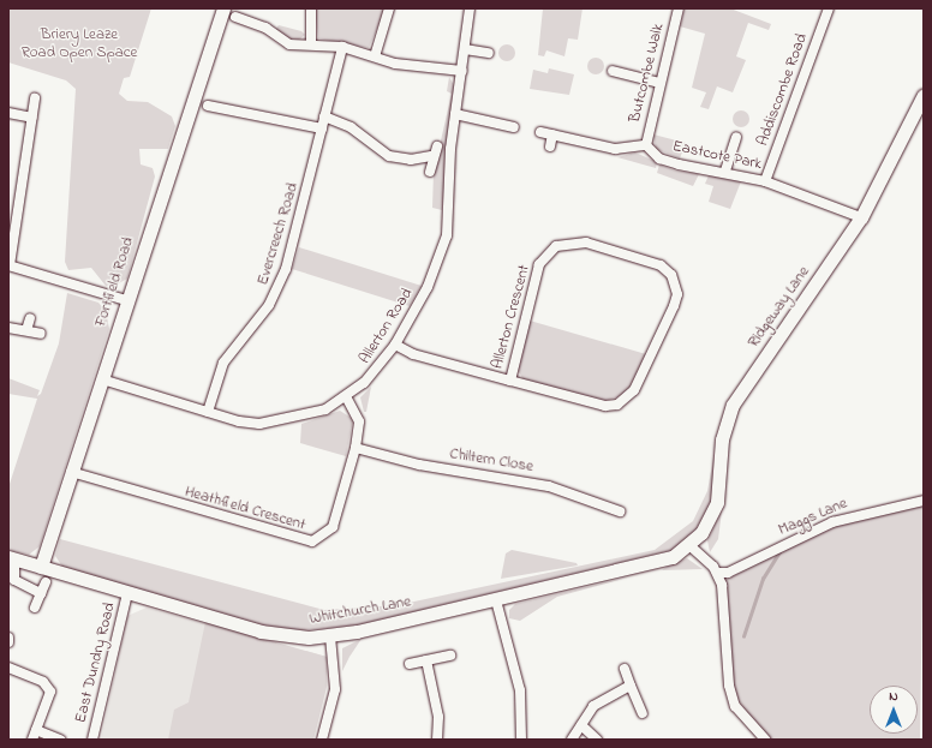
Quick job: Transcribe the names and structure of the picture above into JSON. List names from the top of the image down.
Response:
{
  "streets": {
    "street": [
      "Butcombe Walk",
      "Addiscombe Road",
      "Eastcote Park",
      "Evercreech Road",
      "Fortfield Road",
      "Ridgeway Lane",
      "Allerton Crescent",
      "Allerton Road",
      "Chiltern Close",
      "Heathfield Crescent",
      "Maggs Lane",
      "Whitchurch Lane",
      "East Dundry Road"
    ]
  },
  "crossings": [
    ["Butcombe Walk", "Eastcote Park"],
    ["Addiscombe Road", "Eastcote Park"],
    ["Eastcote Park", "Ridgeway Lane"],
    ["Evercreech Road", "Allerton Road"],
    ["Fortfield Road", "Allerton Road"],
    ["Fortfield Road", "Heathfield Crescent"],
    ["Fortfield Road", "Whitchurch Lane"],
    ["Ridgeway Lane", "Whitchurch Lane"],
    ["Allerton Crescent", "Allerton Road"],
    ["Allerton Road", "Heathfield Crescent"],
    ["Chiltern Close", "Heathfield Crescent"],
    ["Whitchurch Lane", "East Dundry Road"]
  ],
  "parks": ["Briery Leaze Road Open Space"],
  "north": "top"
}
